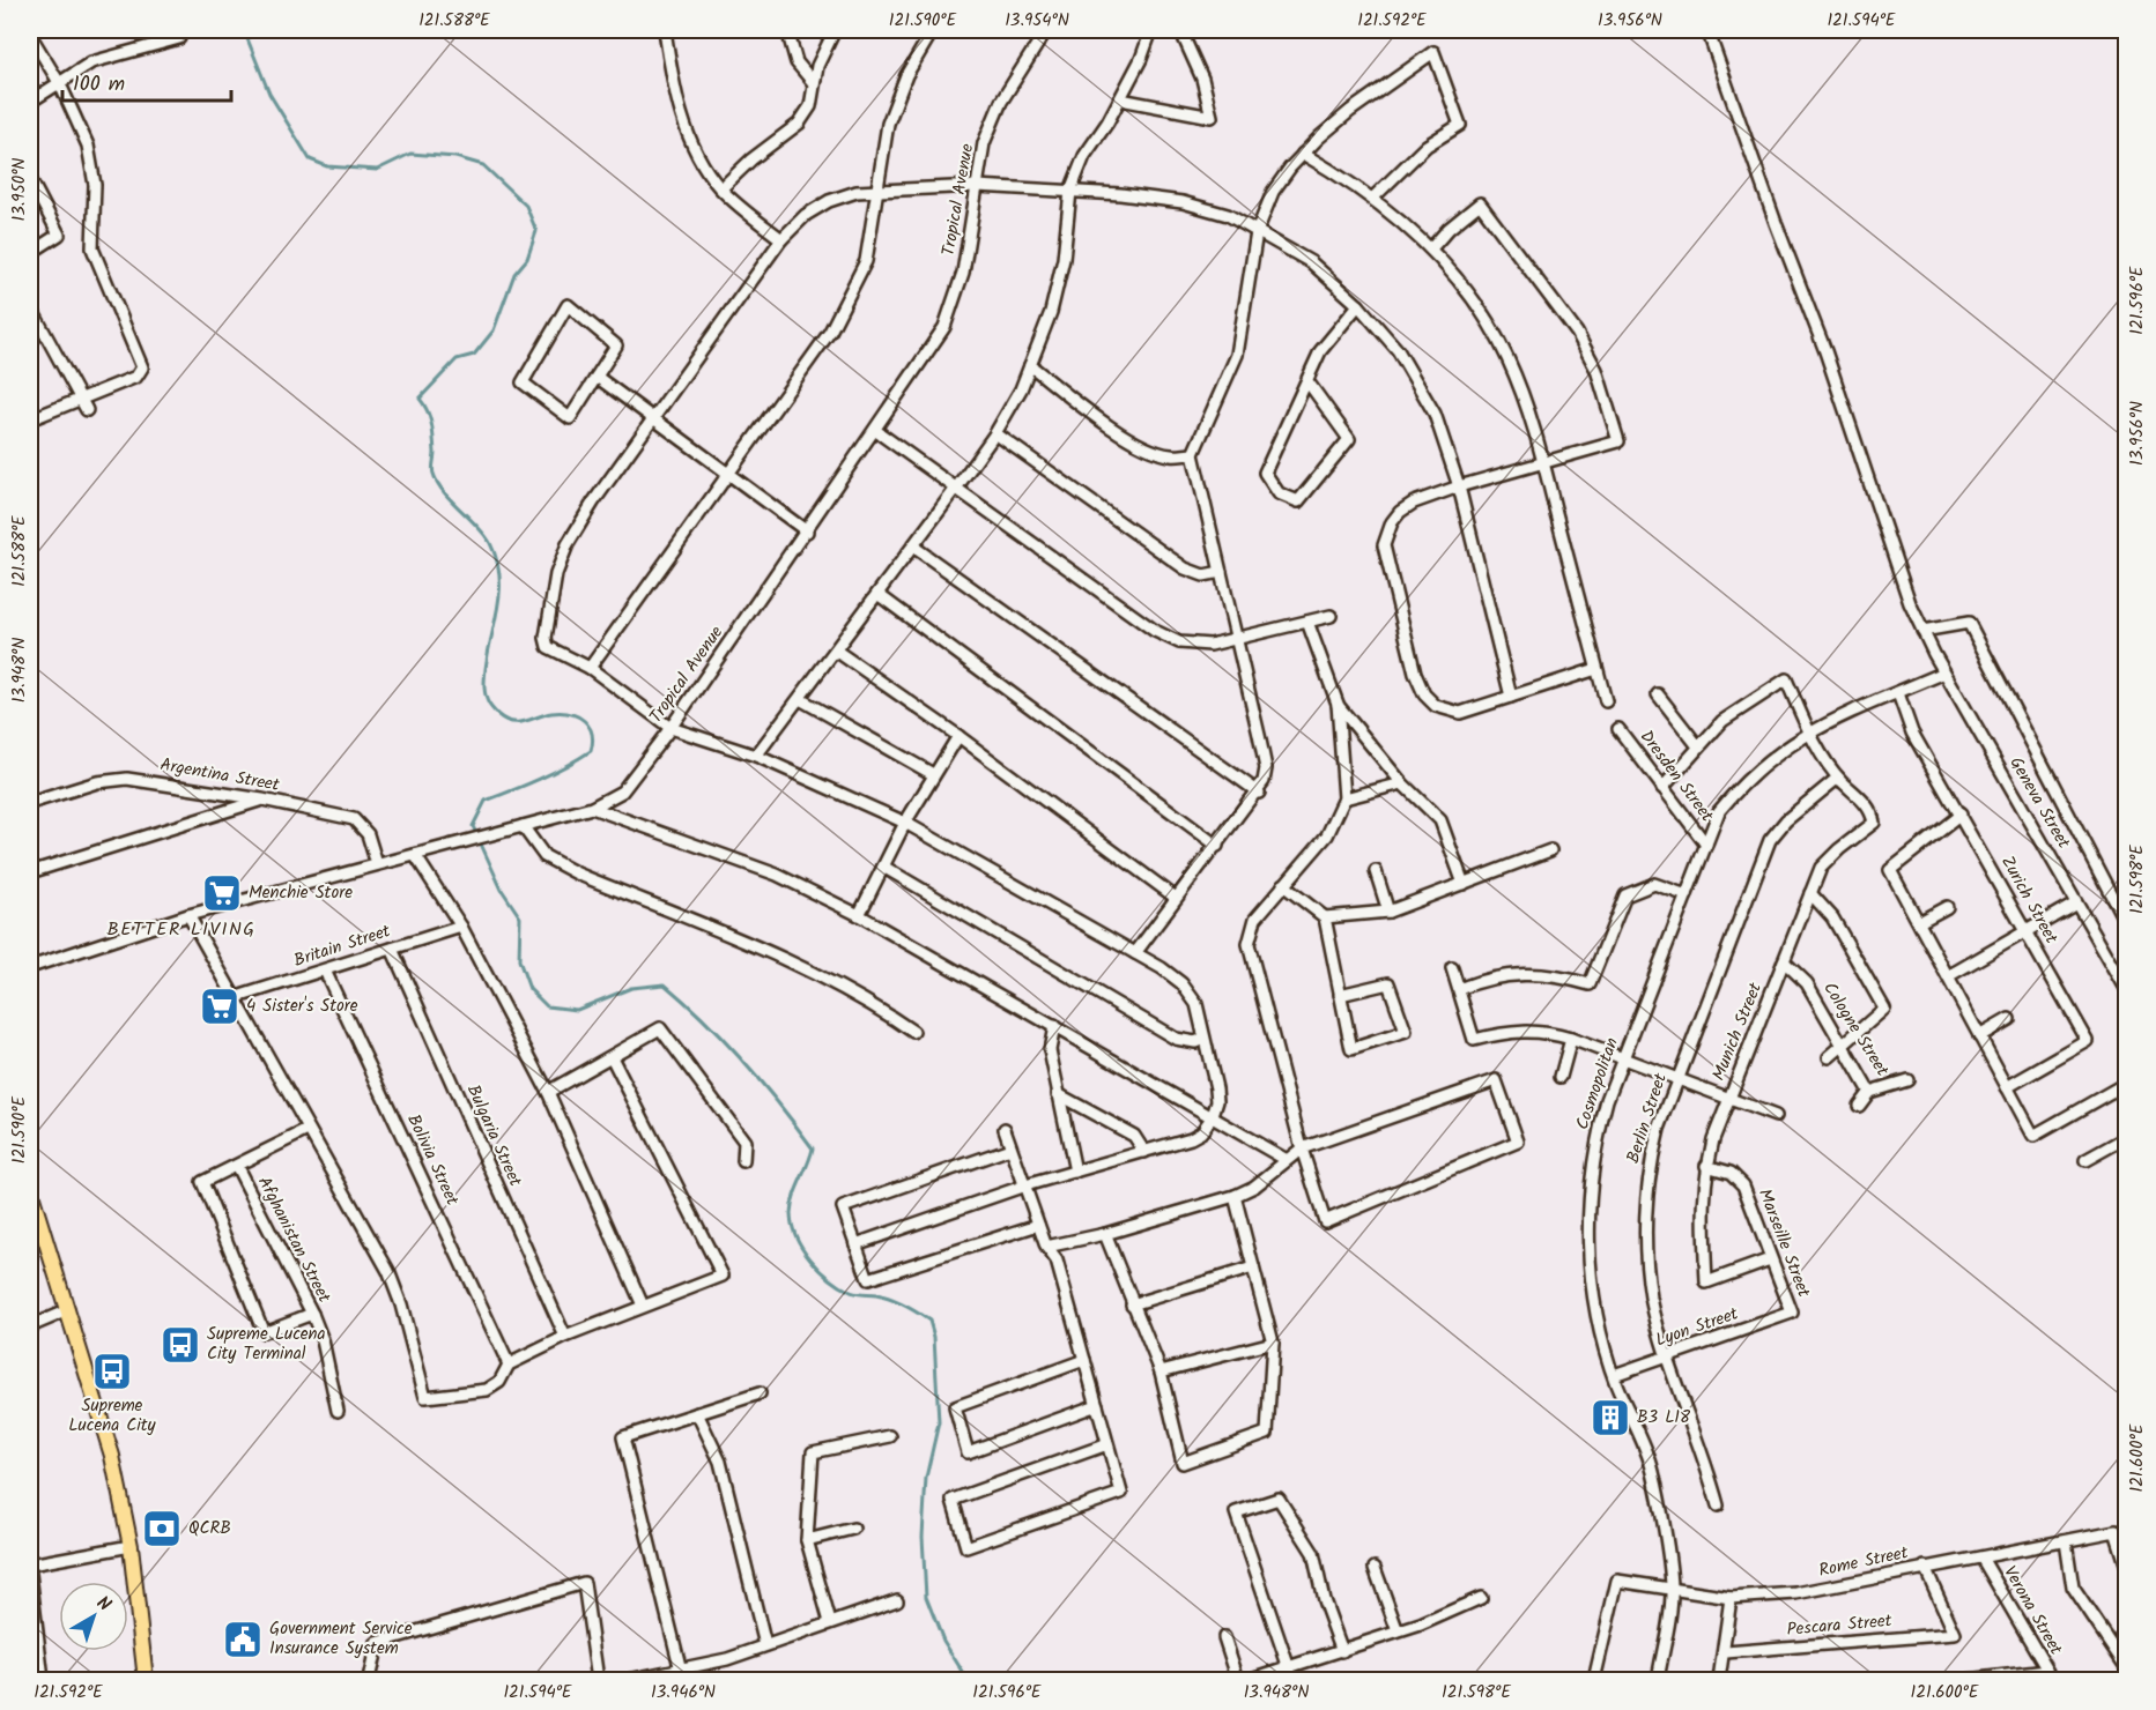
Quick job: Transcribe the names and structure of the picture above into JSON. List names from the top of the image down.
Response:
{
  "streets": {
    "street": [
      "Tropical Avenue",
      "Argentina Street",
      "Dresden Street",
      "Geneva Street",
      "Zurich Street",
      "Britain Street",
      "Cologne Street",
      "Munich Street",
      "Cosmopolitan",
      "Berlin Street",
      "Bulgaria Street",
      "Bolivia Street",
      "Afghanistan Street",
      "Marseille Street",
      "Lyon Street",
      "Rome Street",
      "Verona Street",
      "Pescara Street"
    ]
  },
  "crossings": [
    ["Tropical Avenue", "Argentina Street"],
    ["Dresden Street", "Cosmopolitan"],
    ["Geneva Street", "Cosmopolitan"],
    ["Zurich Street", "Cosmopolitan"],
    ["Britain Street", "Bulgaria Street"],
    ["Britain Street", "Bolivia Street"],
    ["Cologne Street", "Munich Street"],
    ["Munich Street", "Berlin Street"],
    ["Munich Street", "Marseille Street"],
    ["Cosmopolitan", "Lyon Street"],
    ["Cosmopolitan", "Rome Street"],
    ["Berlin Street", "Lyon Street"],
    ["Marseille Street", "Lyon Street"],
    ["Rome Street", "Verona Street"],
    ["Rome Street", "Pescara Street"]
  ],
  "districts": ["BETTER LIVING"],
  "places": {
    "supermarket": ["Menchie Store", "4 Sister's Store"],
    "bus stop": ["Supreme Lucena City Terminal", "Supreme Lucena City"],
    "building": ["B3 L18"],
    "bank": ["QCRB"],
    "public building": ["Government Service Insurance System"]
  },
  "scale_bar": "100 m",
  "north": "top right",
  "coordinates": [
    "121.588°E",
    "121.590°E",
    "13.954°N",
    "121.592°E",
    "13.956°N",
    "121.594°E",
    "13.950°N",
    "121.596°E",
    "13.948°N",
    "121.598°E",
    "121.600°E",
    "13.946°N"
  ]
}
